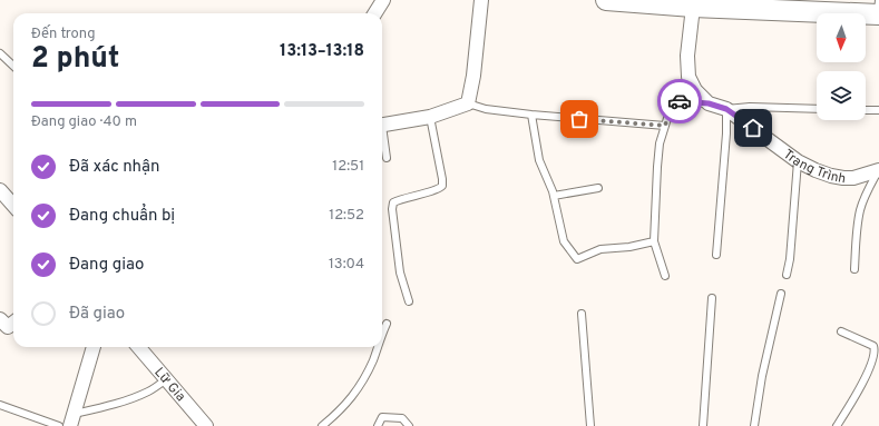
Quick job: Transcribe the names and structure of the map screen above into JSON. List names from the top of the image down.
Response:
{
  "streets": {
    "street": ["Trạng Trình", "Lữ Gia"]
  },
  "north": "bottom",
  "page": {
    "heading": ["2 phút", "Đến trong", "13:13–13:18"],
    "bar": "Đang giao · 40 m",
    "list": [
      ["Đã xác nhận", "12:51"],
      ["Đang chuẩn bị", "12:52"],
      ["Đang giao", "13:04"],
      "Đã giao"
    ]
  }
}
